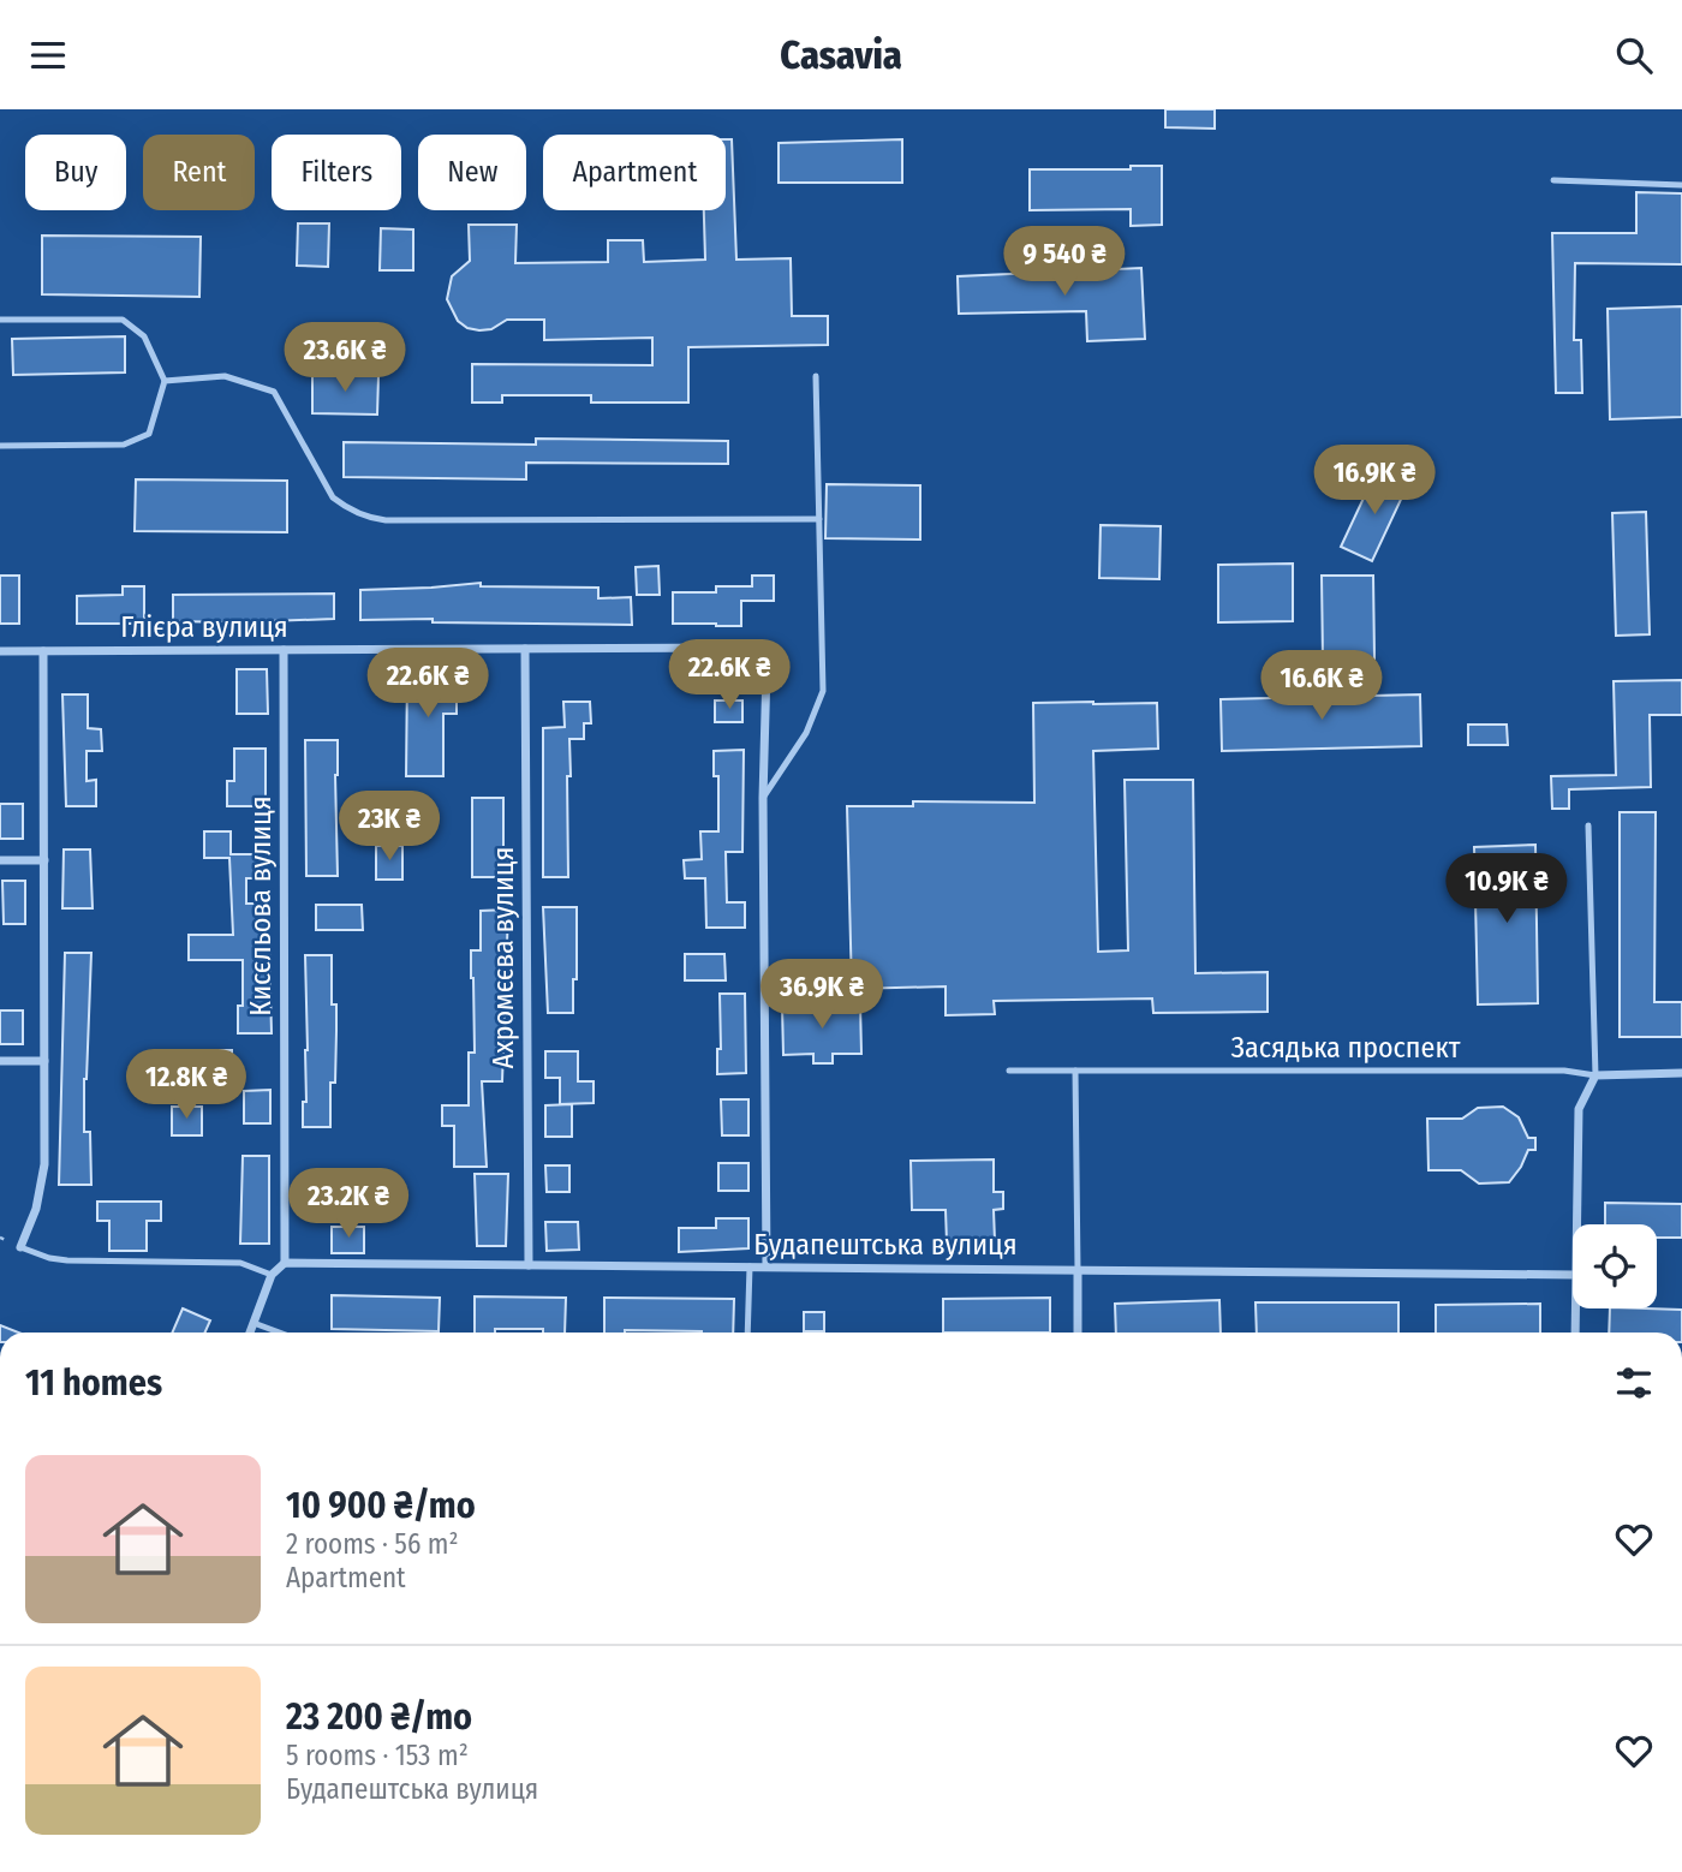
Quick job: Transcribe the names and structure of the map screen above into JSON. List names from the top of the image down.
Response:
{
  "streets": {
    "street": [
      "Глієра вулиця",
      "Кисєльова вулиця",
      "Ахромєєва вулиця",
      "Засядька проспект",
      "Будапештська вулиця"
    ]
  },
  "crossings": [
    ["Глієра вулиця", "Кисєльова вулиця"],
    ["Глієра вулиця", "Ахромєєва вулиця"],
    ["Кисєльова вулиця", "Будапештська вулиця"],
    ["Ахромєєва вулиця", "Будапештська вулиця"]
  ],
  "page": {
    "header": "Casavia",
    "chip": [
      "Buy",
      "Rent",
      "Filters",
      "New",
      "Apartment"
    ],
    "price": [
      "9 540 ₴",
      "23.6K ₴",
      "16.9K ₴",
      "22.6K ₴",
      "22.6K ₴",
      "16.6K ₴",
      "23K ₴",
      "10.9K ₴",
      "36.9K ₴",
      "12.8K ₴",
      "23.2K ₴"
    ],
    "heading": "11 homes",
    "list": [
      {
        "name": "10 900 ₴/mo",
        "note": "2 rooms · 56 m² · Apartment"
      },
      {
        "name": "23 200 ₴/mo",
        "note": "5 rooms · 153 m² · Будапештська вулиця"
      }
    ]
  }
}
